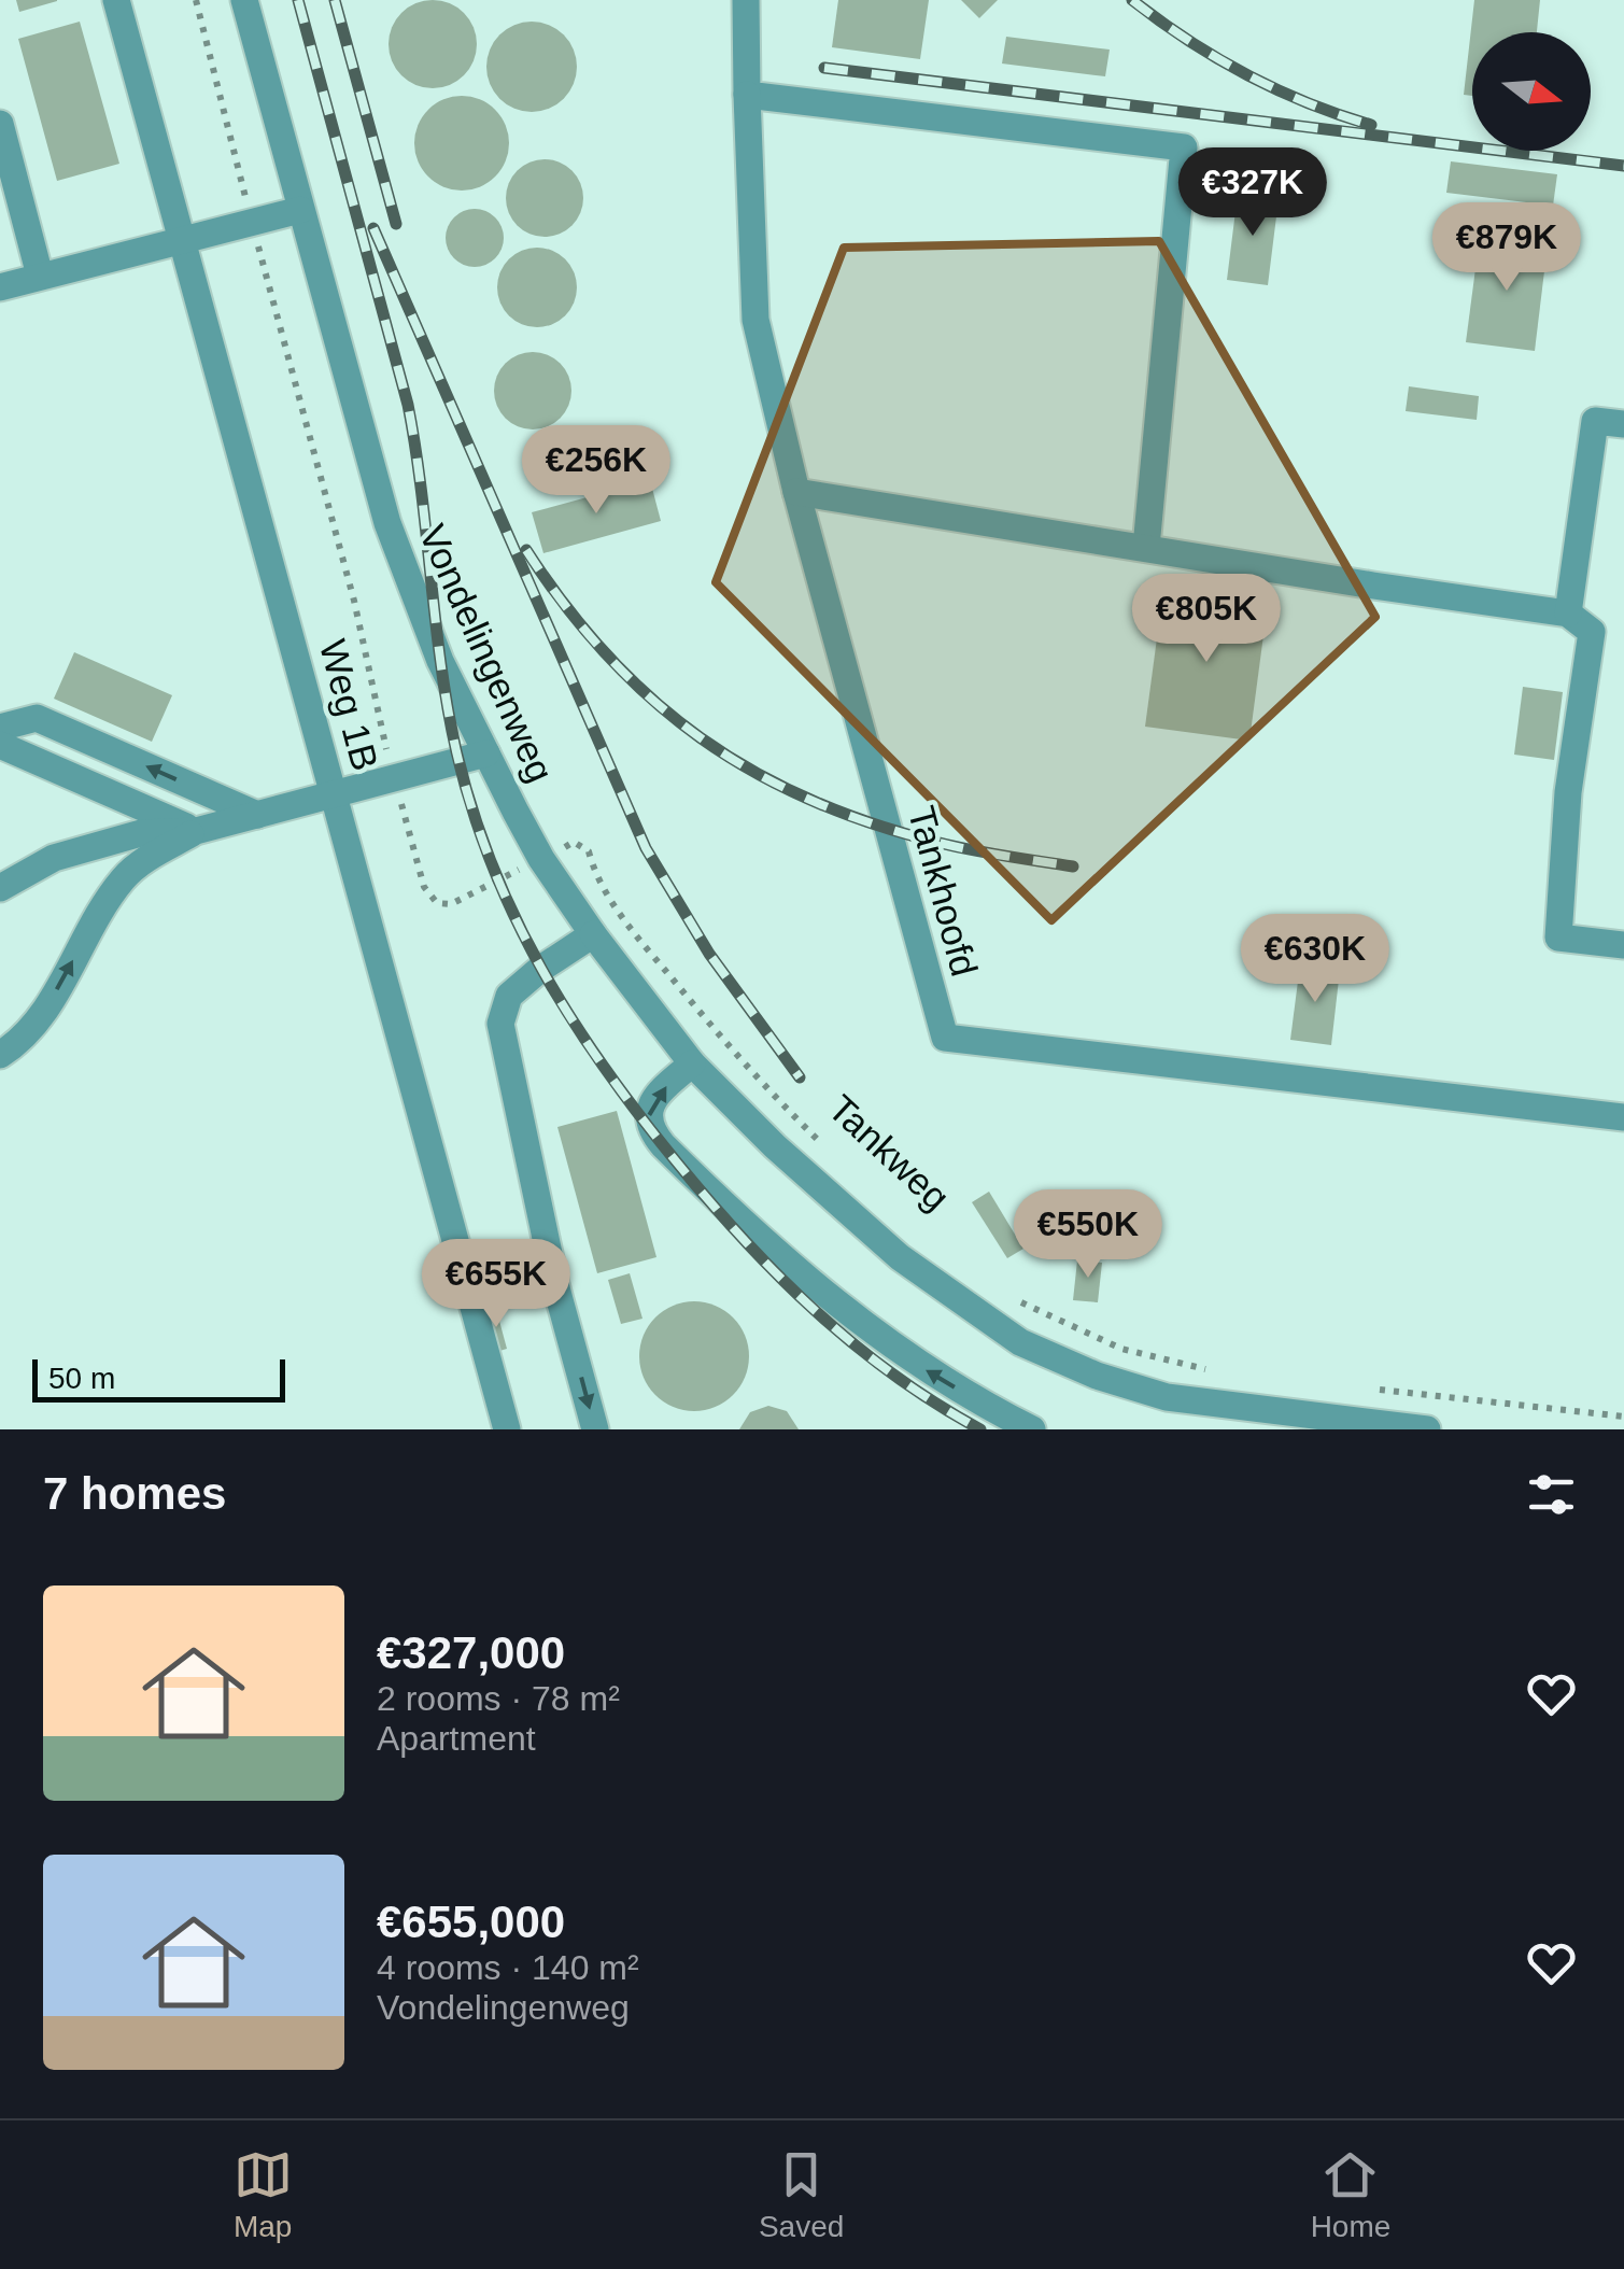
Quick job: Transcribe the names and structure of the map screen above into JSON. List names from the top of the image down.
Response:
{
  "streets": {
    "street": [
      "Vondelingenweg",
      "Weg 1B",
      "Tankhoofd",
      "Tankweg"
    ]
  },
  "crossings": [
    ["Vondelingenweg", "Tankweg"]
  ],
  "scale_bar": "50 m",
  "north": "right",
  "page": {
    "price": [
      "€327K",
      "€879K",
      "€256K",
      "€805K",
      "€630K",
      "€550K",
      "€655K"
    ],
    "scale": "50 m",
    "heading": "7 homes",
    "list": [
      {
        "name": "€327,000",
        "note": "2 rooms · 78 m² · Apartment"
      },
      {
        "name": "€655,000",
        "note": "4 rooms · 140 m² · Vondelingenweg"
      }
    ],
    "tabs": ["Map", "Saved", "Home"]
  }
}
